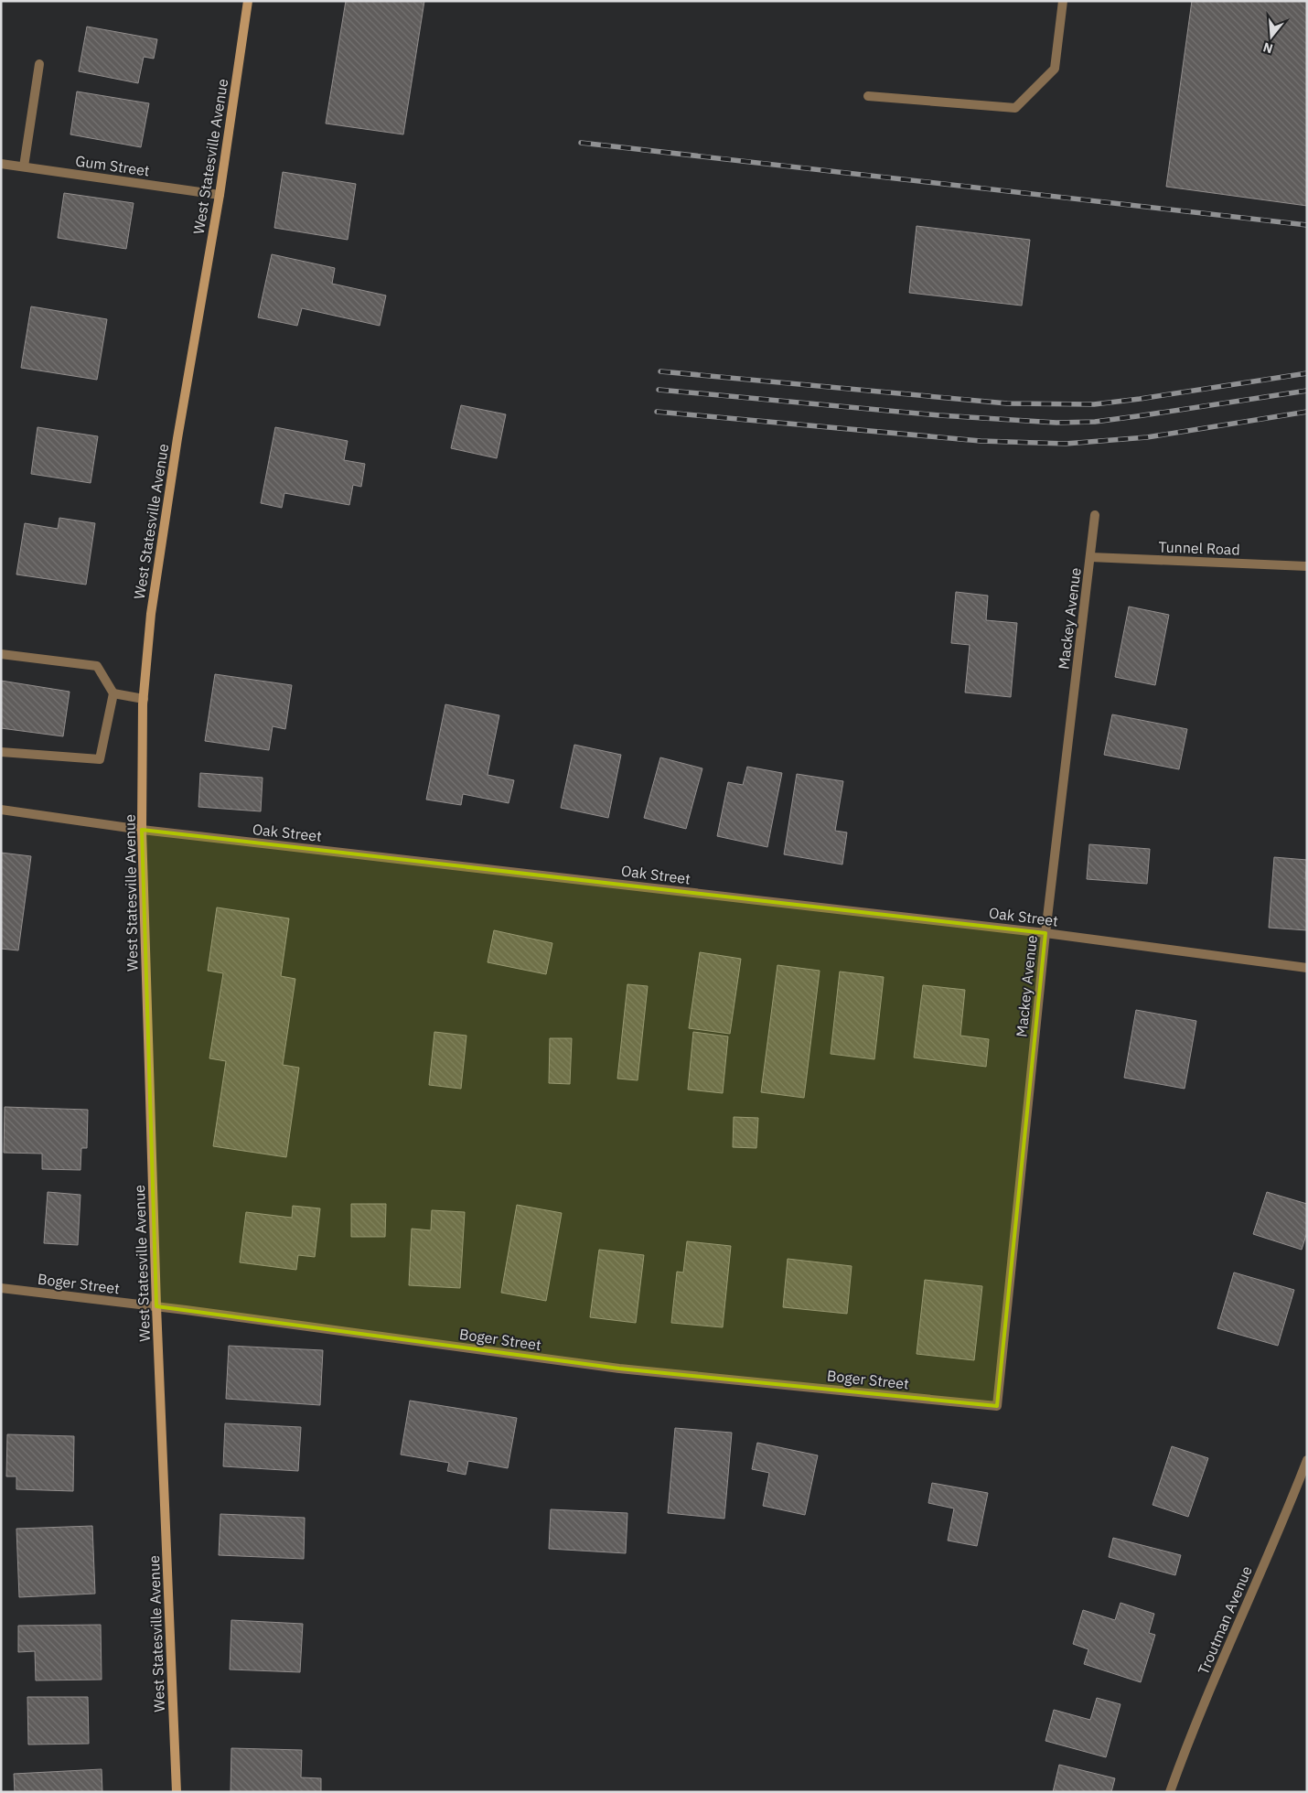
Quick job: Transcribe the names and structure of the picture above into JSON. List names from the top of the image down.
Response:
{
  "streets": {
    "street": [
      "West Statesville Avenue",
      "Gum Street",
      "Tunnel Road",
      "Mackey Avenue",
      "Oak Street",
      "Boger Street",
      "Troutman Avenue"
    ]
  },
  "crossings": [
    ["West Statesville Avenue", "Gum Street"],
    ["West Statesville Avenue", "Oak Street"],
    ["West Statesville Avenue", "Boger Street"],
    ["Tunnel Road", "Mackey Avenue"],
    ["Mackey Avenue", "Oak Street"],
    ["Mackey Avenue", "Boger Street"]
  ],
  "north": "bottom"
}
